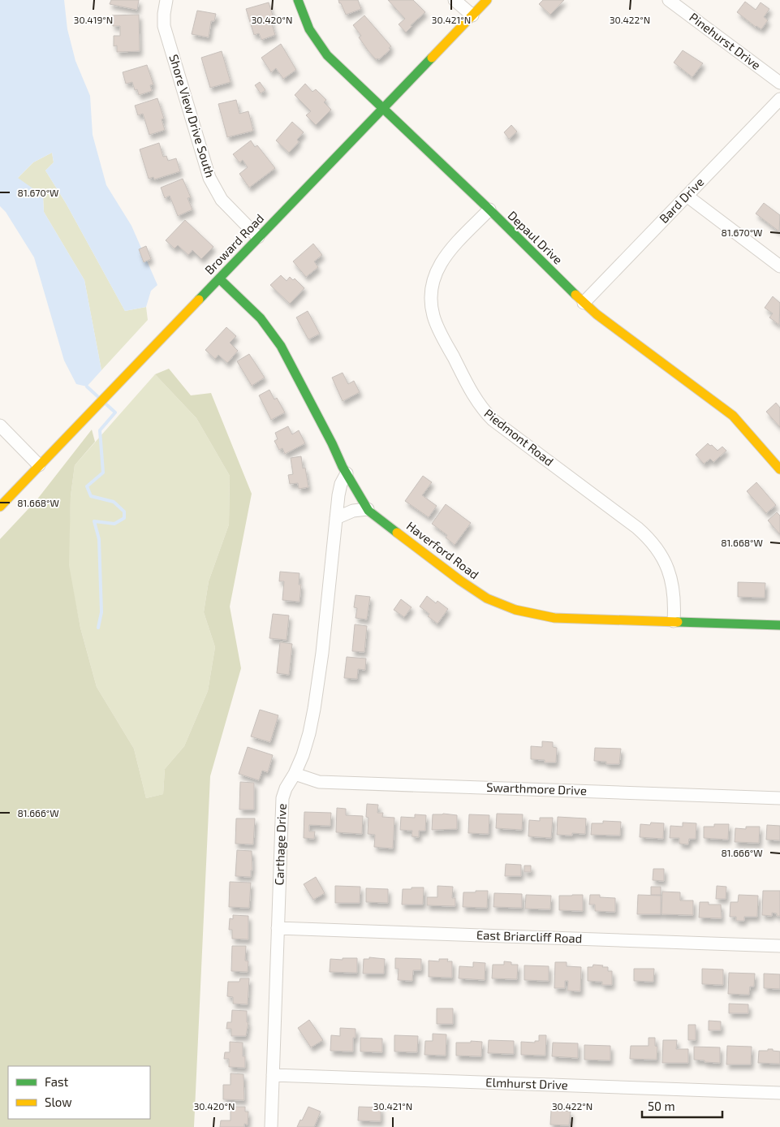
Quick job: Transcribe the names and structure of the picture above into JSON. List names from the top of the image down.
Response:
{
  "streets": {
    "street": [
      "Pinehurst Drive",
      "Shore View Drive South",
      "Bard Drive",
      "Depaul Drive",
      "Broward Road",
      "Piedmont Road",
      "Haverford Road",
      "Swarthmore Drive",
      "Carthage Drive",
      "East Briarcliff Road",
      "Elmhurst Drive"
    ]
  },
  "crossings": [
    ["Shore View Drive South", "Broward Road"],
    ["Bard Drive", "Depaul Drive"],
    ["Depaul Drive", "Broward Road"],
    ["Depaul Drive", "Piedmont Road"],
    ["Broward Road", "Haverford Road"],
    ["Piedmont Road", "Haverford Road"],
    ["Haverford Road", "Carthage Drive"],
    ["Swarthmore Drive", "Carthage Drive"],
    ["Carthage Drive", "East Briarcliff Road"],
    ["Carthage Drive", "Elmhurst Drive"]
  ],
  "legend": ["Fast", "Slow"],
  "scale_bar": "50 m",
  "coordinates": [
    "30.419°N",
    "30.420°N",
    "30.421°N",
    "30.422°N",
    "81.670°W",
    "81.668°W",
    "81.666°W"
  ]
}
